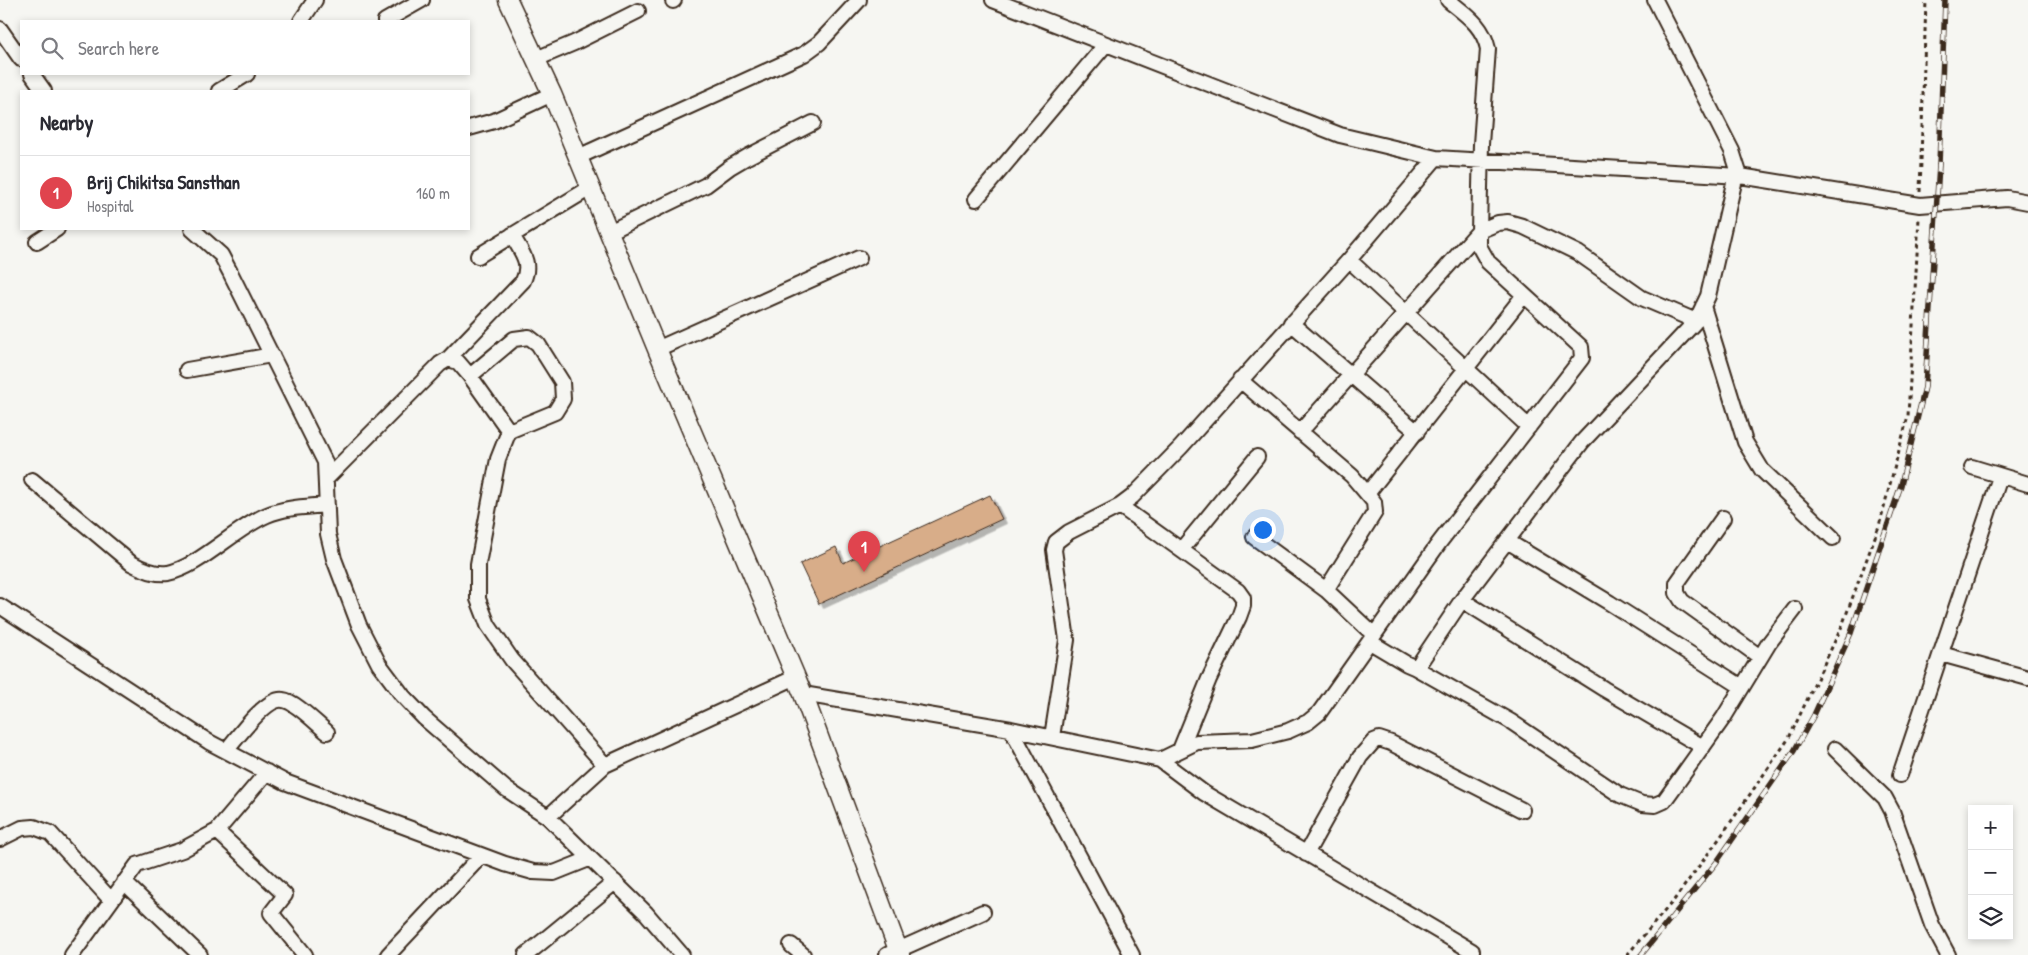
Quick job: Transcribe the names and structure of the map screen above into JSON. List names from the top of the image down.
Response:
{
  "page": {
    "search": "Search here",
    "heading": "Nearby",
    "list": [
      {
        "mark": "1",
        "name": "Brij Chikitsa Sansthan",
        "note": "Hospital",
        "value": "160 m"
      }
    ],
    "pins": "1",
    "map_buttons": ["+", "−"]
  }
}
